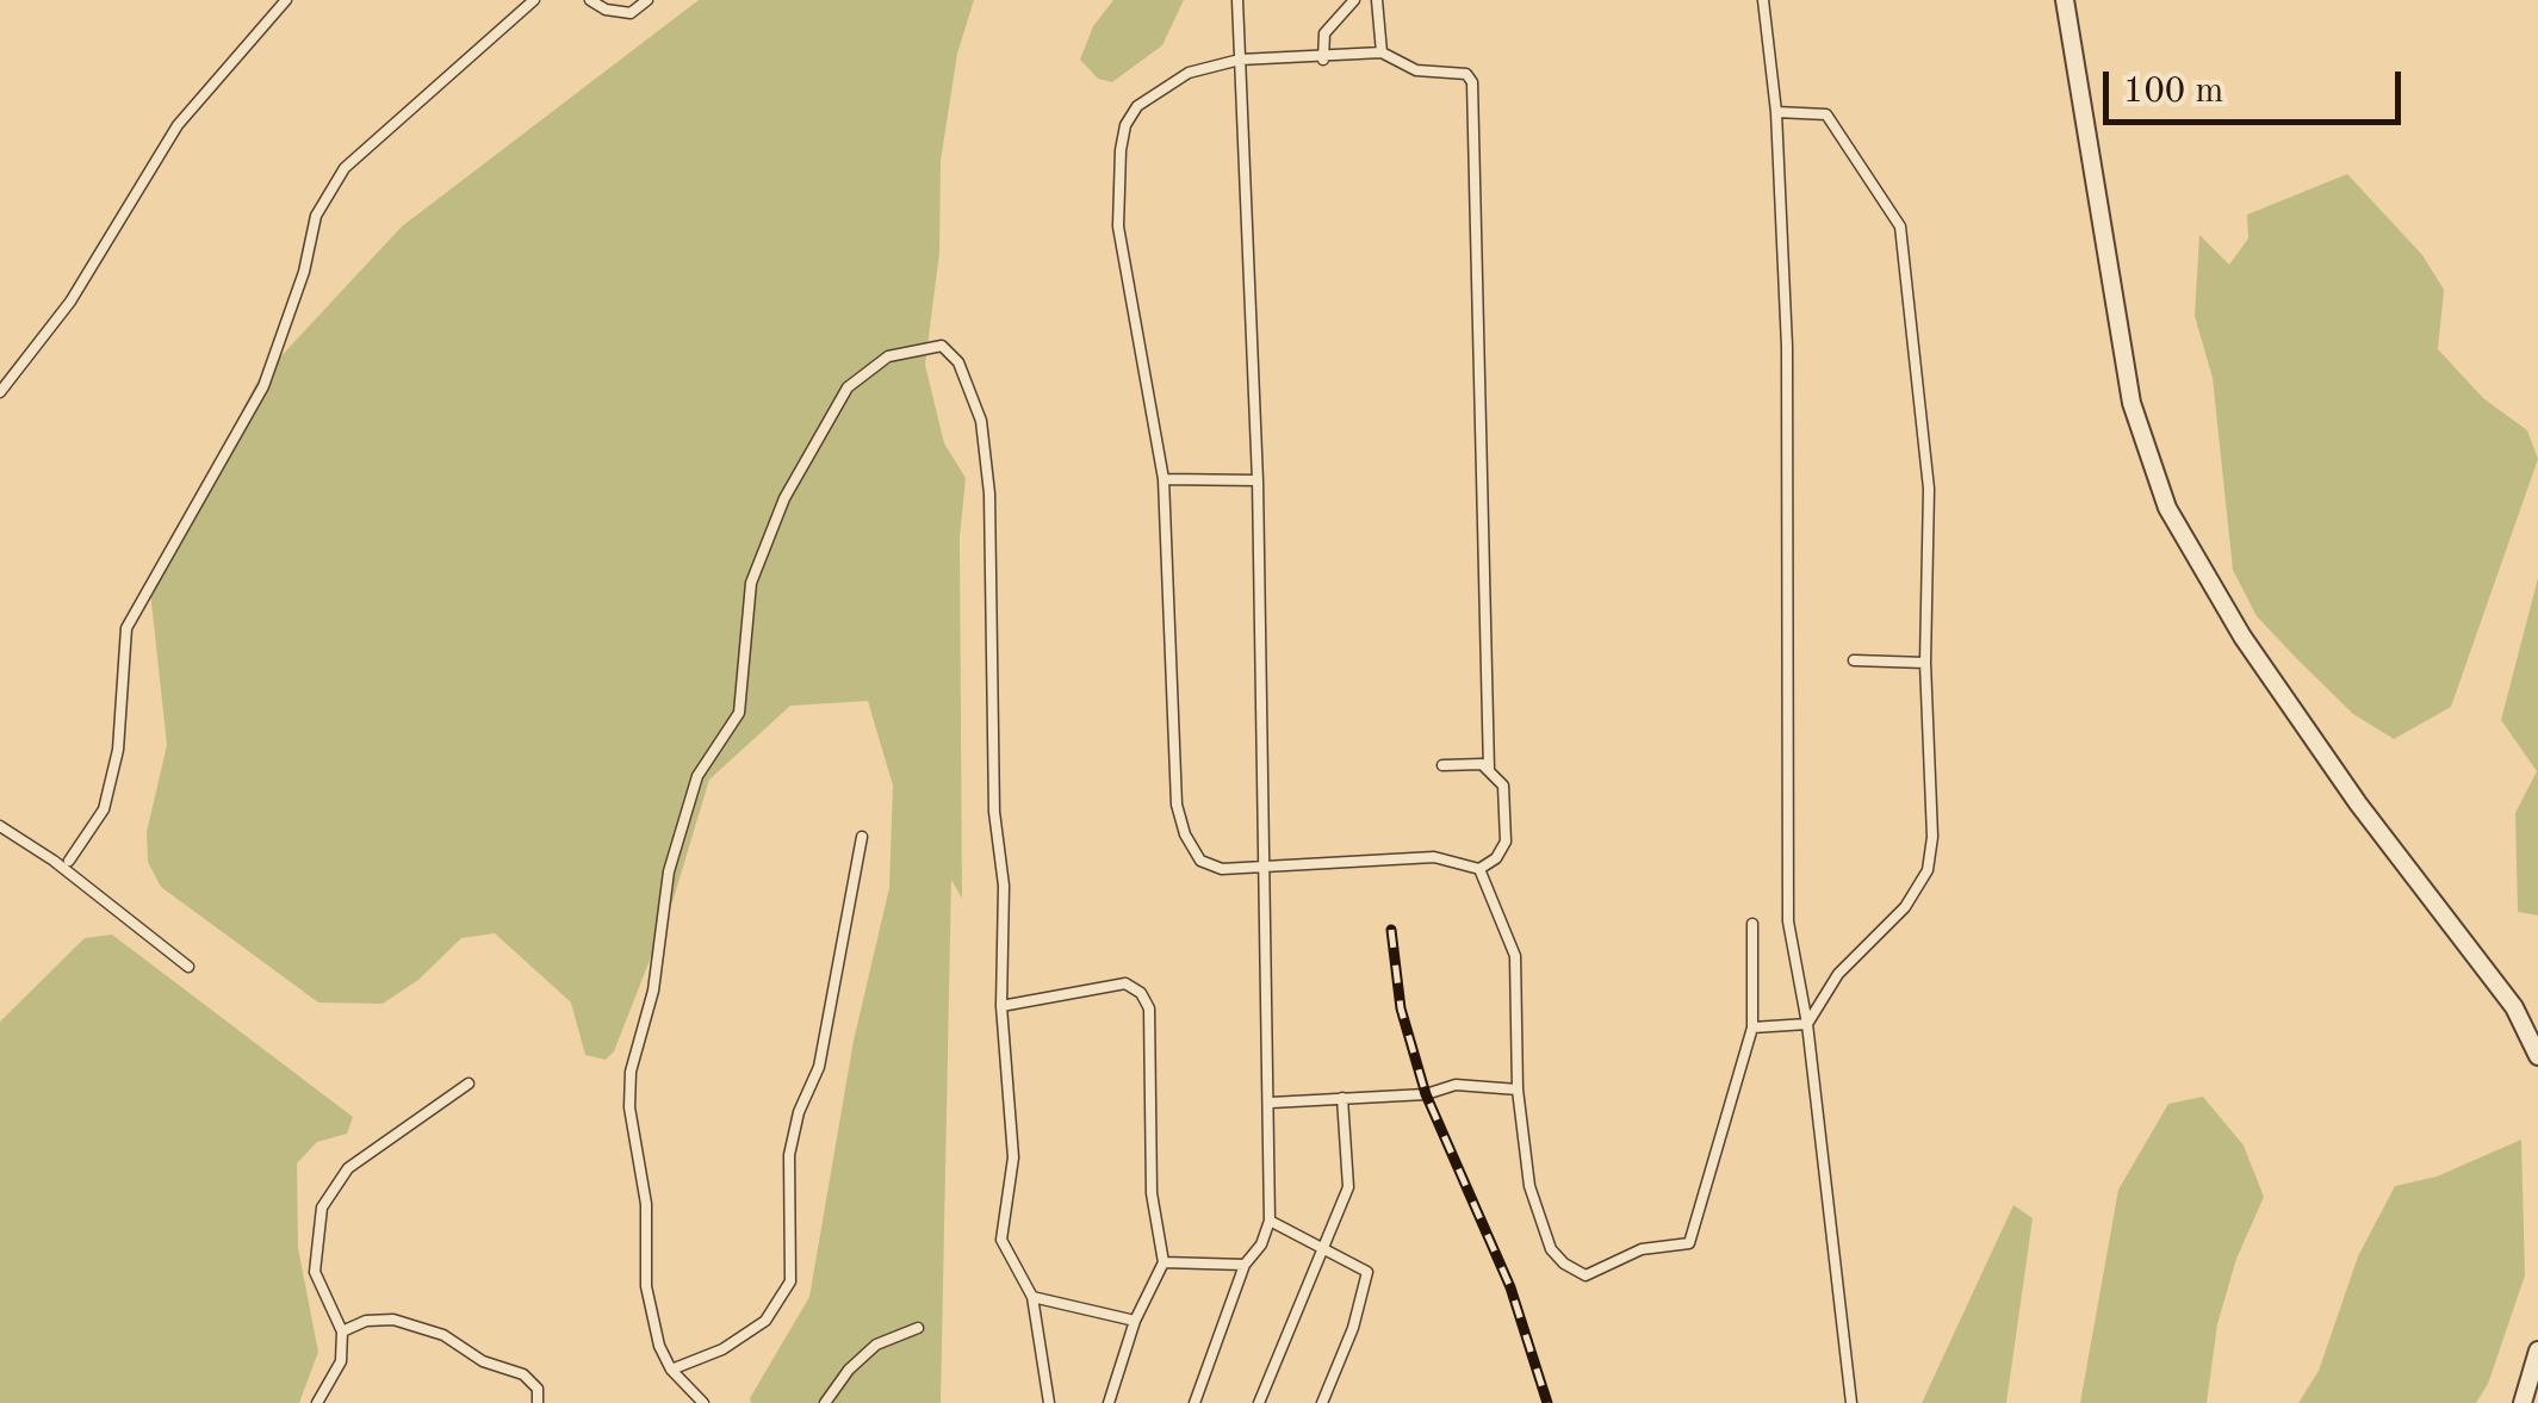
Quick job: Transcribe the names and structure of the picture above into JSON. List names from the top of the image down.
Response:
{
  "scale_bar": "100 m"
}
